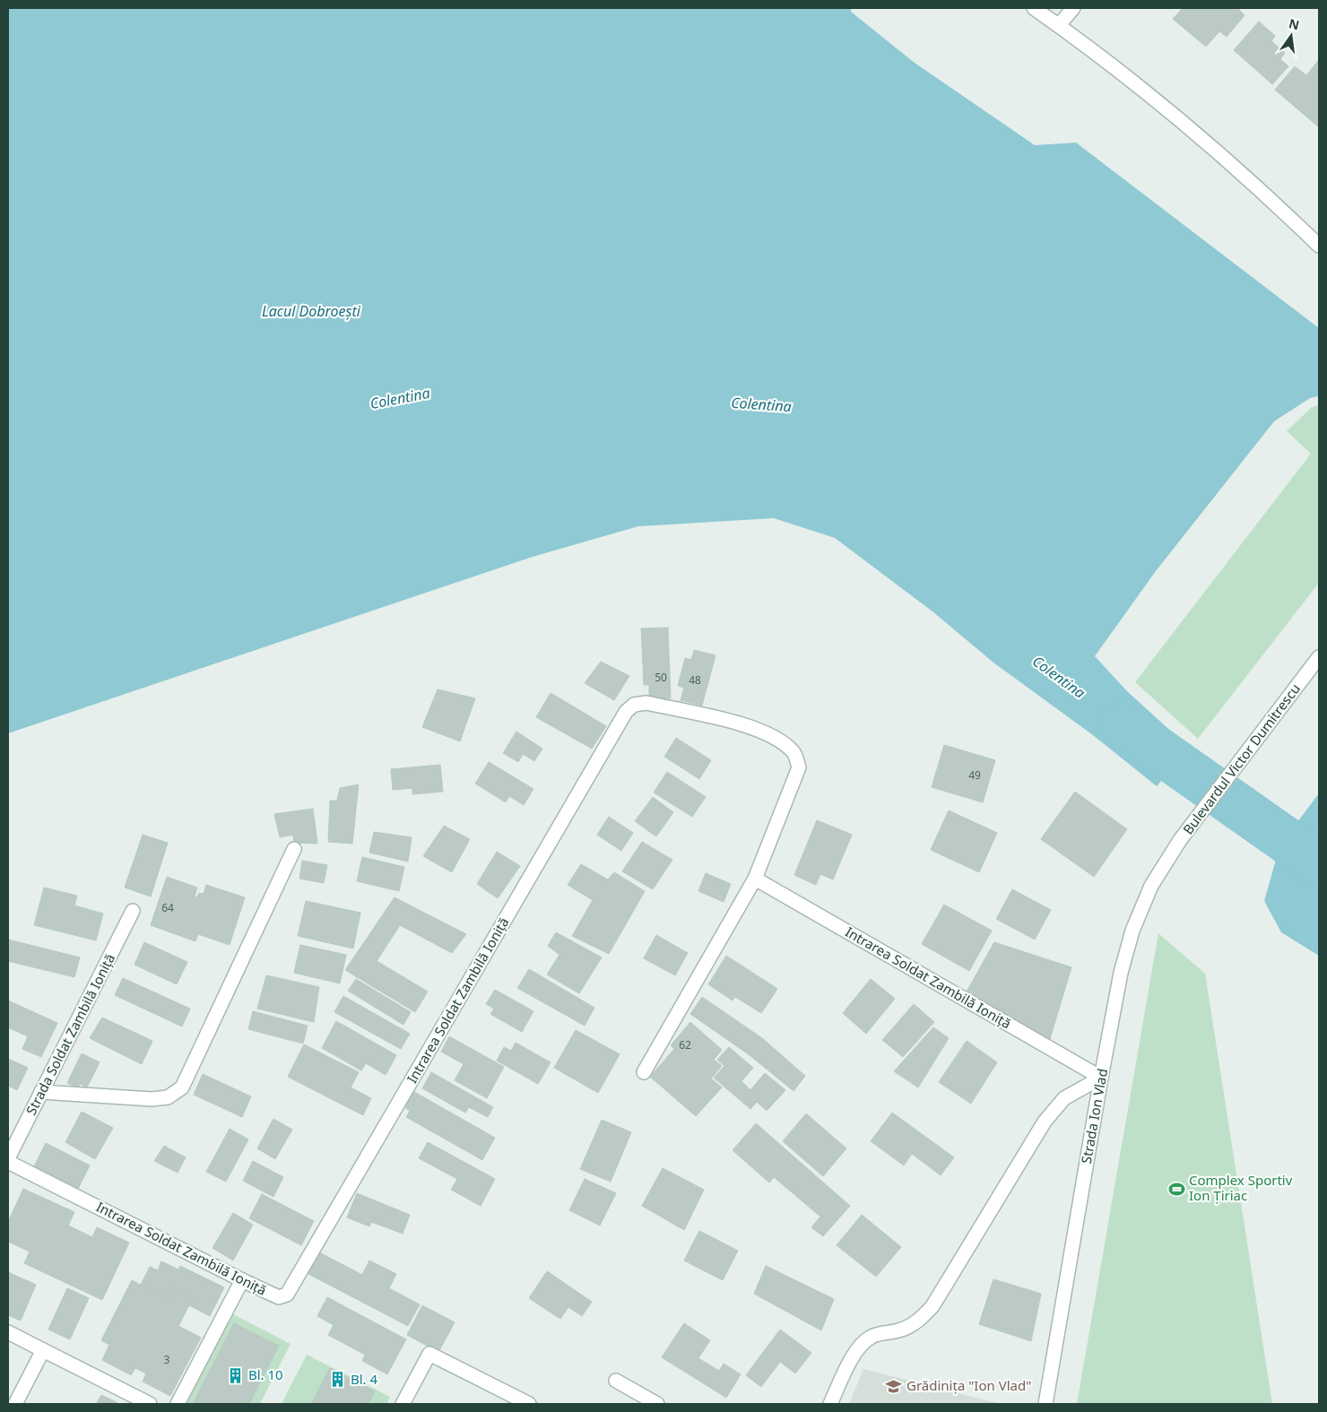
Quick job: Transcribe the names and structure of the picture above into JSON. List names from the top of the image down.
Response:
{
  "streets": {
    "street": [
      "Bulevardul Victor Dumitrescu",
      "Intrarea Soldat Zambilă Ioniță",
      "Strada Soldat Zambilă Ioniță",
      "Strada Ion Vlad"
    ]
  },
  "crossings": [
    ["Bulevardul Victor Dumitrescu", "Strada Ion Vlad"],
    ["Intrarea Soldat Zambilă Ioniță", "Strada Ion Vlad"]
  ],
  "water": ["Lacul Dobroești", "Colentina"],
  "places": {
    "sports": ["Complex Sportiv Ion Țiriac"],
    "building": ["Bl. 10", "Bl. 4"],
    "school or university": ["Grădinița \"Ion Vlad\""]
  },
  "house_numbers": [
    "50",
    "48",
    "49",
    "64",
    "62",
    "3"
  ],
  "north": "top"
}
